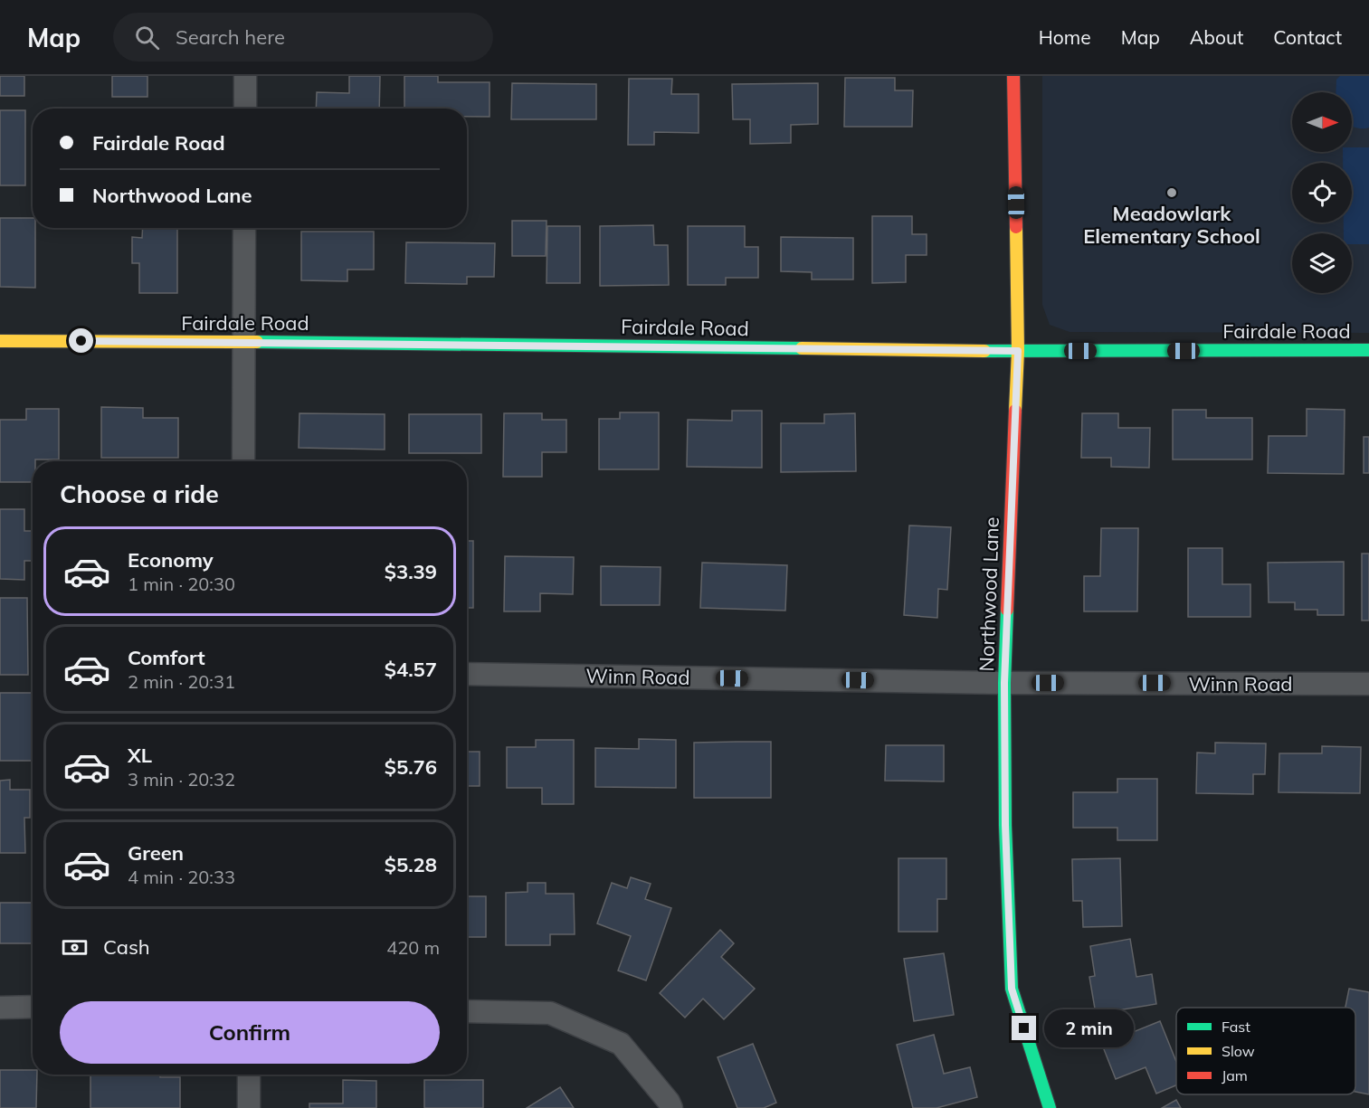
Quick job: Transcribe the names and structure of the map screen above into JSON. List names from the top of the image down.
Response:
{
  "streets": {
    "street": ["Fairdale Road", "Northwood Lane", "Winn Road"]
  },
  "crossings": [
    ["Fairdale Road", "Northwood Lane"],
    ["Northwood Lane", "Winn Road"]
  ],
  "places": ["Meadowlark Elementary School"],
  "legend": ["Fast", "Slow", "Jam"],
  "north": "right",
  "page": {
    "header": "Map",
    "search": "Search here",
    "nav": [
      "Home",
      "Map",
      "About",
      "Contact"
    ],
    "banner": ["Fairdale Road", "Northwood Lane"],
    "heading": "Choose a ride",
    "list": [
      {
        "name": "Economy",
        "note": "1 min · 20:30",
        "value": "$3.39"
      },
      {
        "name": "Comfort",
        "note": "2 min · 20:31",
        "value": "$4.57"
      },
      {
        "name": "XL",
        "note": "3 min · 20:32",
        "value": "$5.76"
      },
      {
        "name": "Green",
        "note": "4 min · 20:33",
        "value": "$5.28"
      }
    ],
    "pay": ["Cash", "420 m"],
    "buttons": "Confirm",
    "bubble": "2 min"
  }
}
